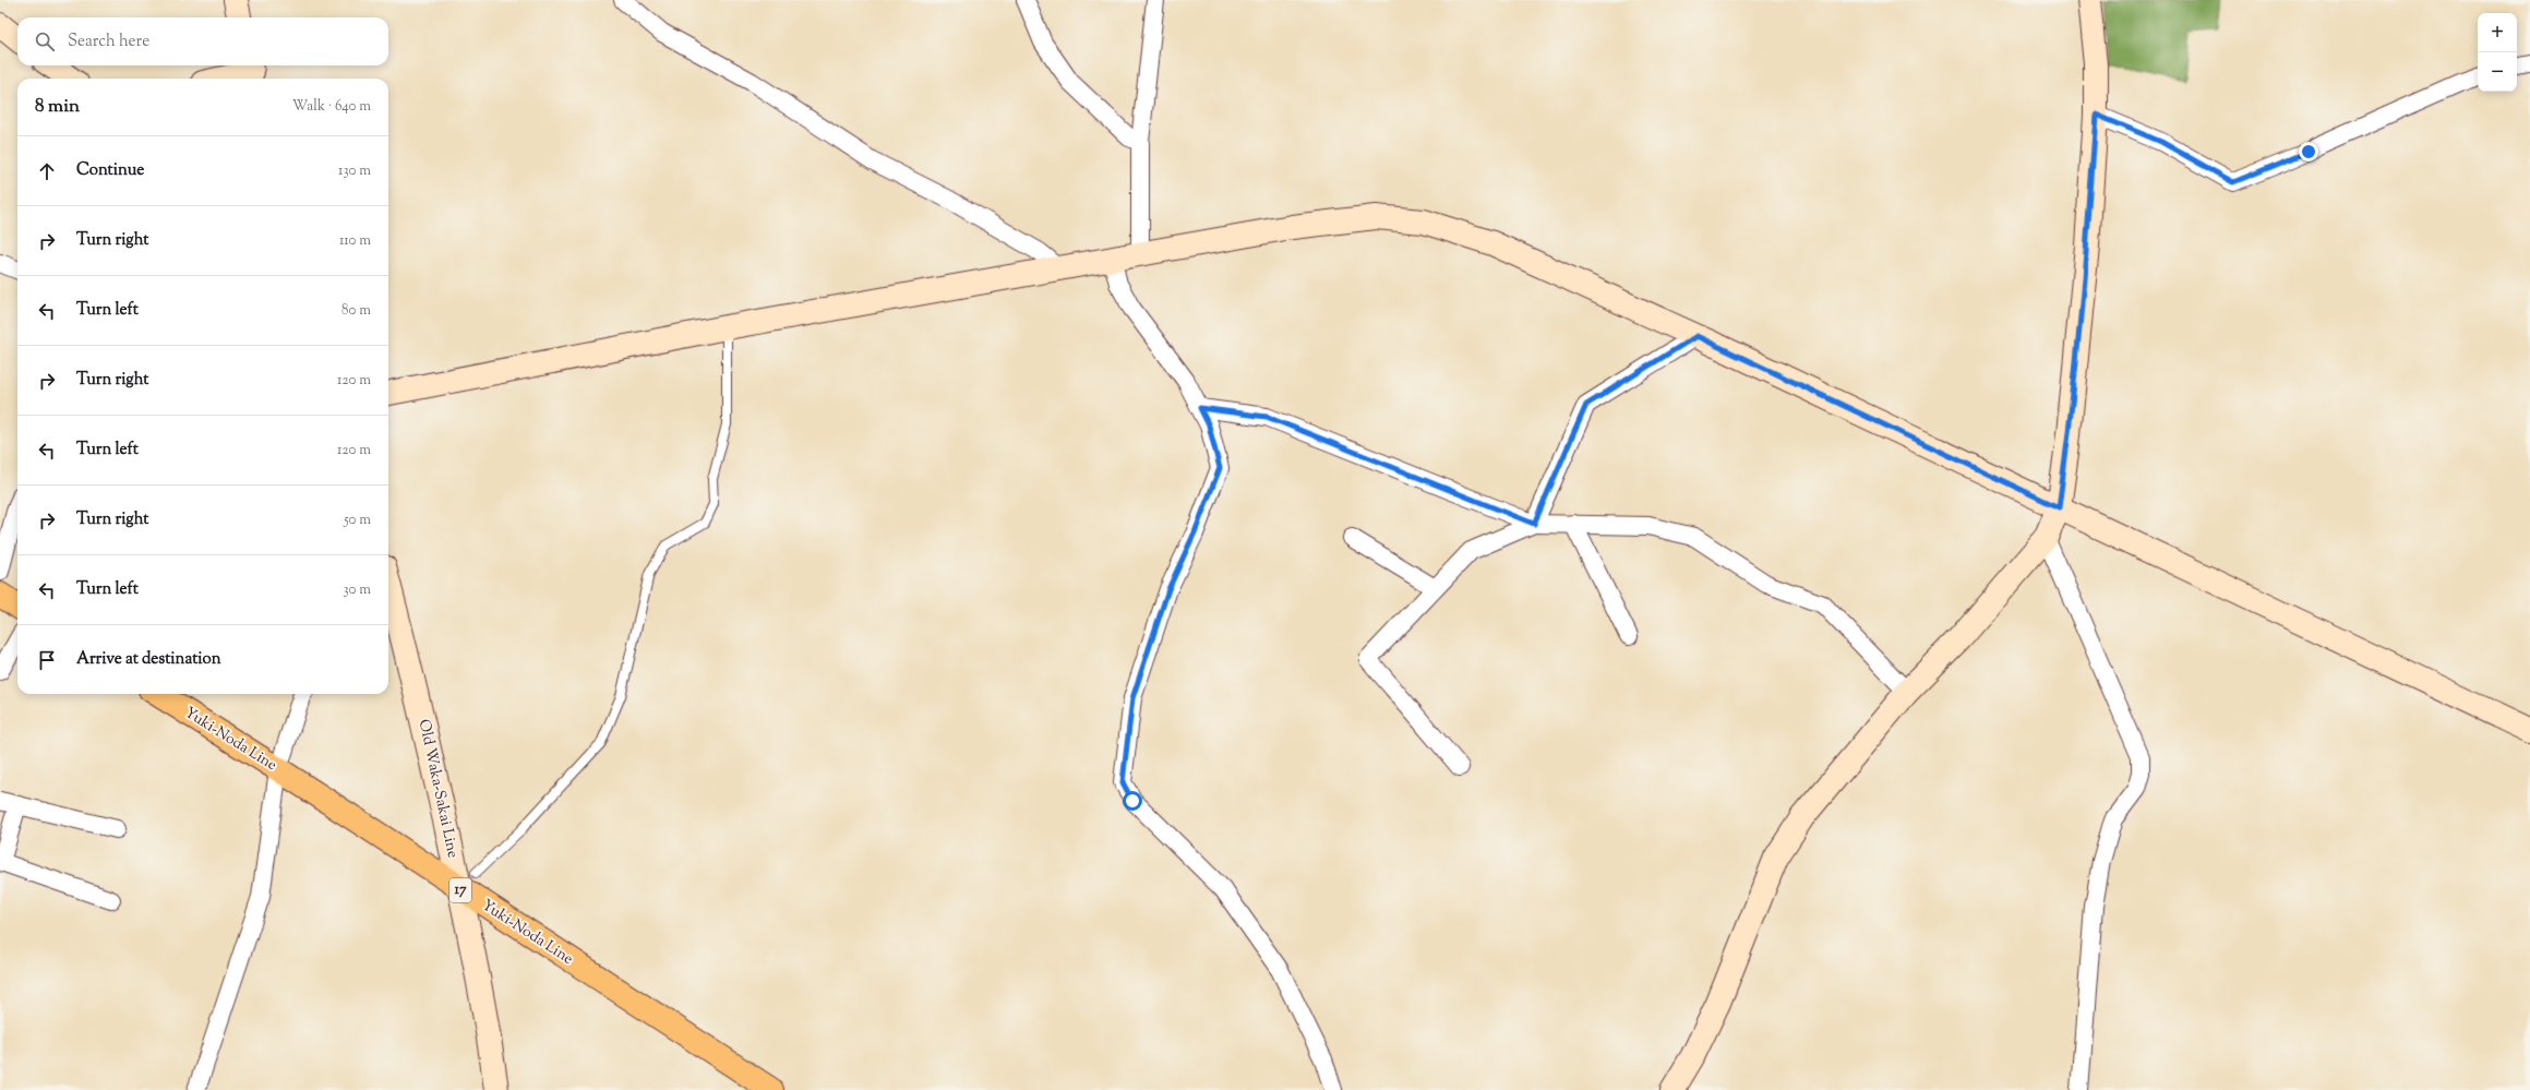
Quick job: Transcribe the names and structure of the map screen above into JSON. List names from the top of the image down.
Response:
{
  "streets": {
    "main road": ["Yuki-Noda Line", "17"],
    "street": ["Old Waka-Sakai Line"]
  },
  "crossings": [
    ["Yuki-Noda Line", "Old Waka-Sakai Line"]
  ],
  "page": {
    "map_buttons": ["+", "−"],
    "search": "Search here",
    "heading": ["8 min", "Walk · 640 m"],
    "list": [
      ["Continue", "130 m"],
      ["Turn right", "110 m"],
      ["Turn left", "80 m"],
      ["Turn right", "120 m"],
      ["Turn left", "120 m"],
      ["Turn right", "50 m"],
      ["Turn left", "30 m"],
      "Arrive at destination"
    ]
  }
}
